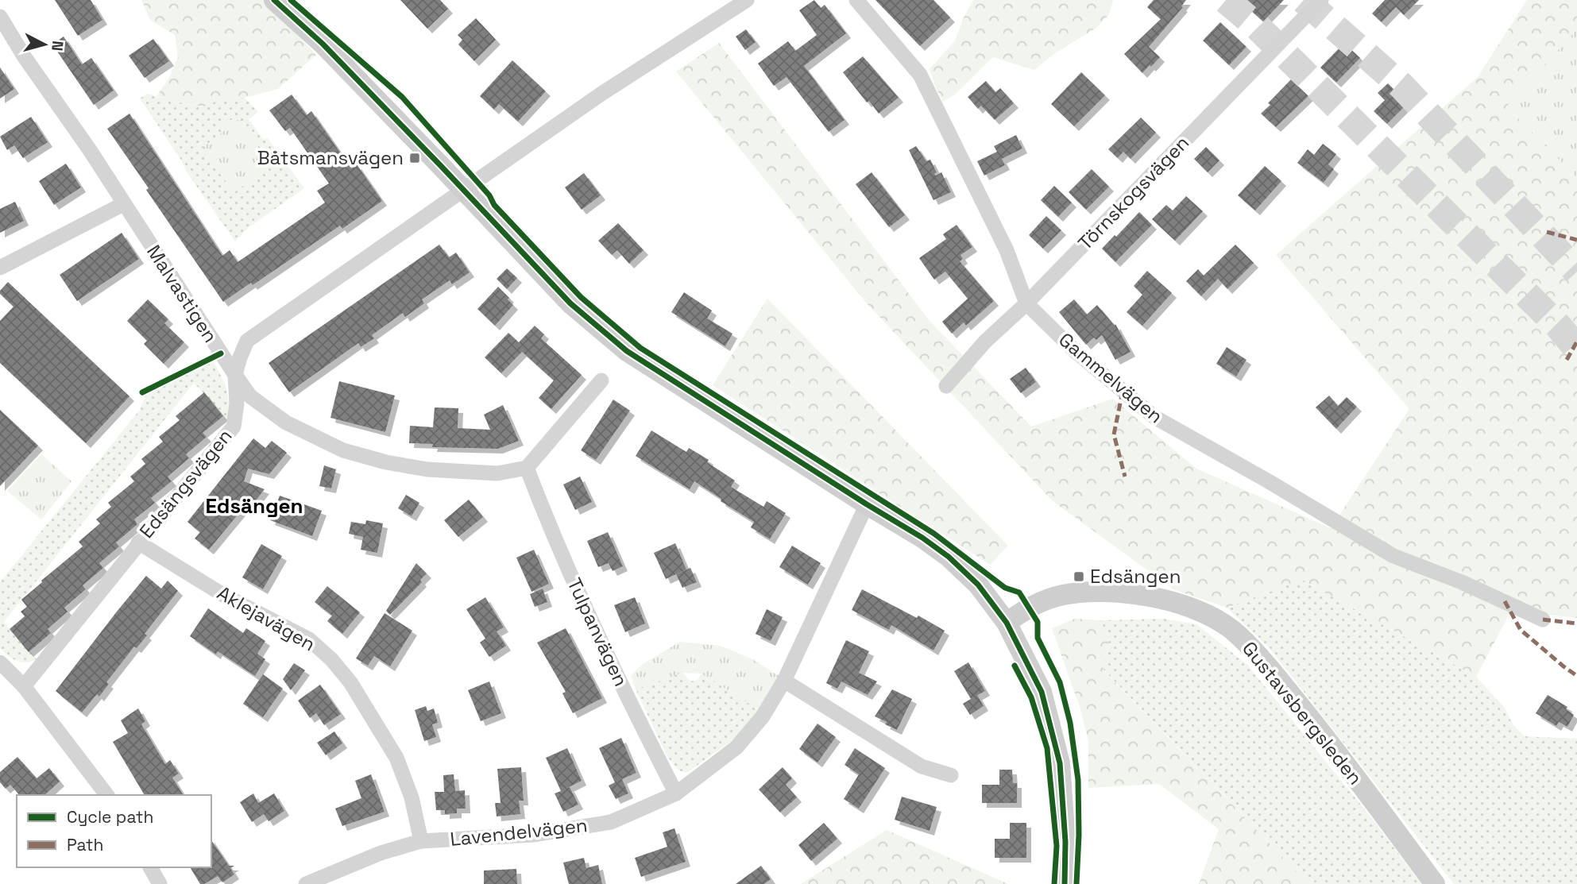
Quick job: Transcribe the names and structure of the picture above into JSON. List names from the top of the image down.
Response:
{
  "streets": {
    "street": [
      "Törnskogsvägen",
      "Malvastigen",
      "Gammelvägen",
      "Edsängsvägen",
      "Aklejavägen",
      "Tulpanvägen",
      "Gustavsbergsleden",
      "Lavendelvägen"
    ]
  },
  "crossings": [
    ["Törnskogsvägen", "Gammelvägen"],
    ["Malvastigen", "Edsängsvägen"],
    ["Malvastigen", "Tulpanvägen"],
    ["Edsängsvägen", "Aklejavägen"],
    ["Aklejavägen", "Lavendelvägen"],
    ["Tulpanvägen", "Lavendelvägen"]
  ],
  "districts": ["Edsängen"],
  "places": {
    "transit": ["Båtsmansvägen", "Edsängen"]
  },
  "legend": ["Cycle path", "Path"],
  "north": "right"
}
